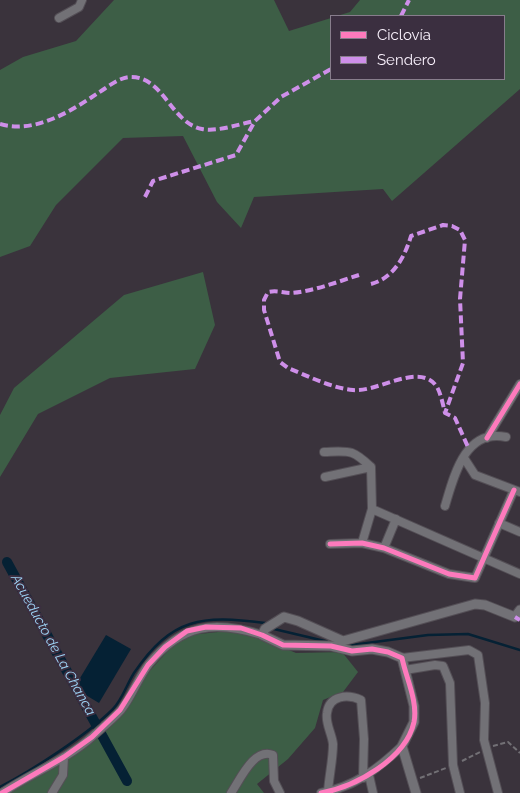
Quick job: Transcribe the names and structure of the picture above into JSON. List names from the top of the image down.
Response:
{
  "water": ["Acueducto de La Chanca"],
  "legend": ["Ciclovía", "Sendero"]
}
